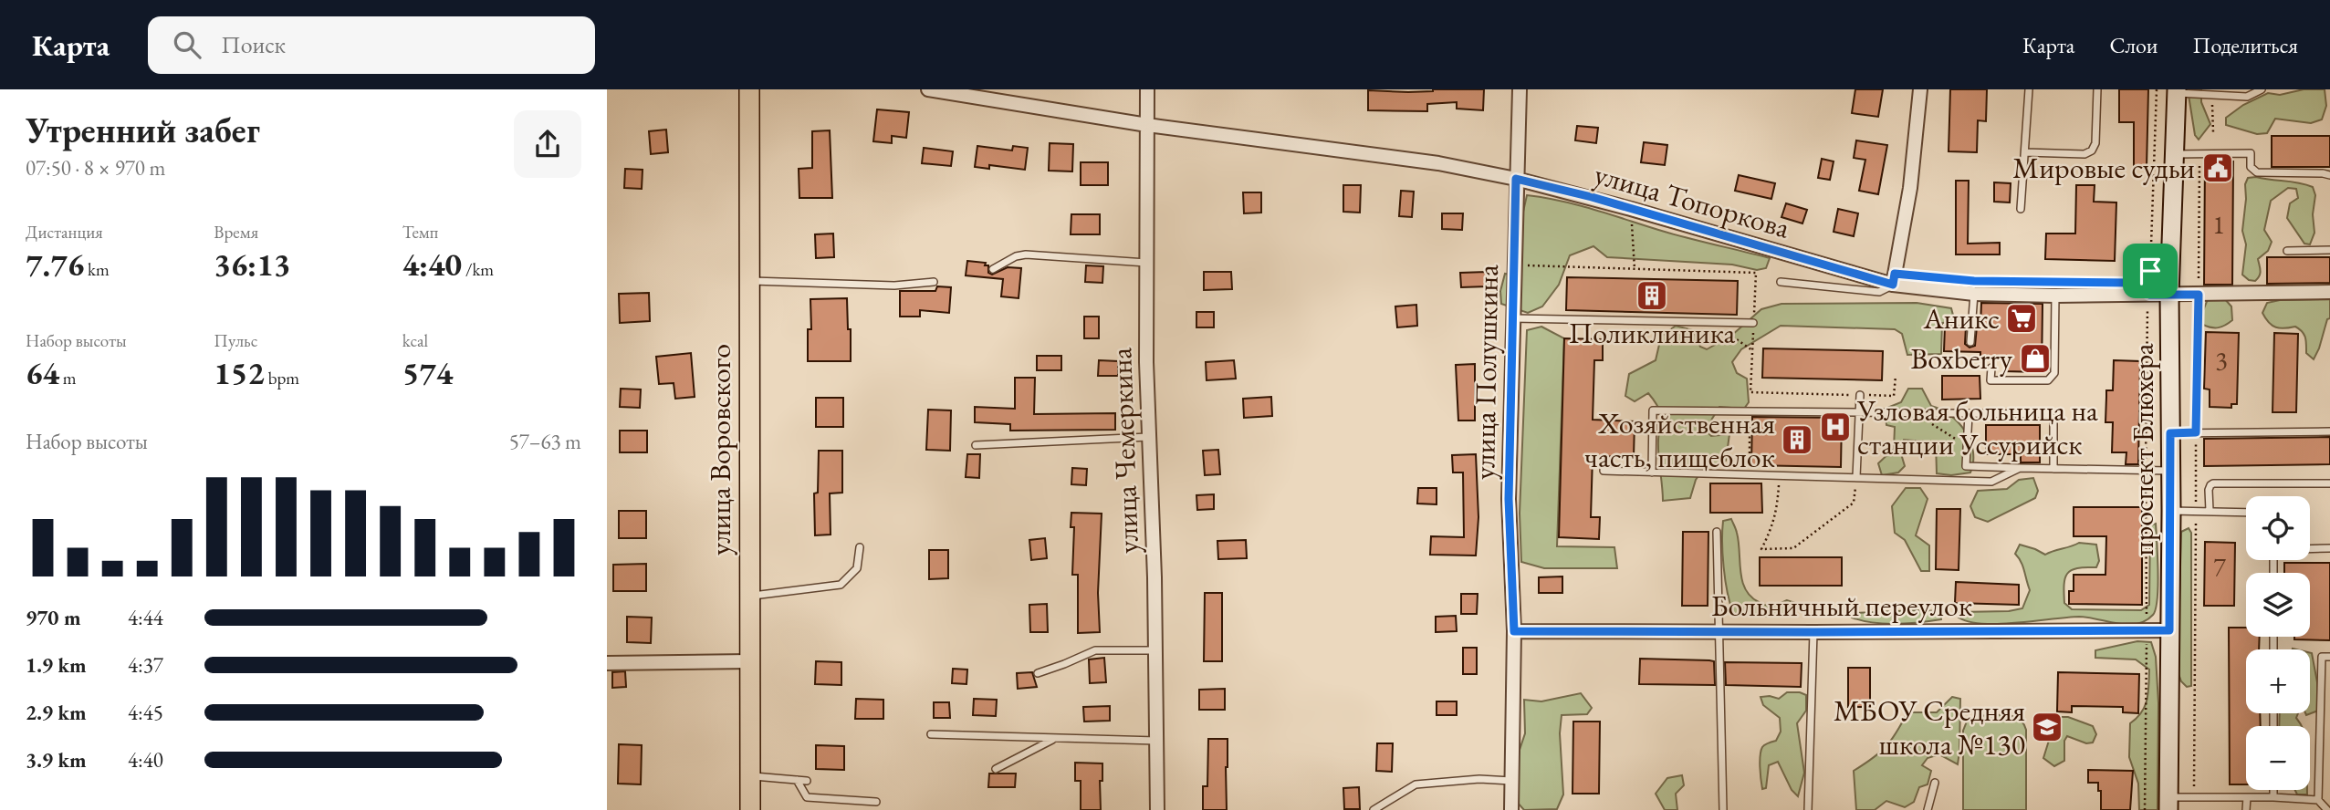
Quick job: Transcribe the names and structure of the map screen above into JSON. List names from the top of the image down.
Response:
{
  "streets": {
    "main road": ["улица Воровского", "проспект Блюхера"],
    "street": [
      "улица Топоркова",
      "улица Полушкина",
      "улица Чемеркина",
      "Больничный переулок"
    ]
  },
  "crossings": [
    ["улица Топоркова", "улица Полушкина"],
    ["улица Топоркова", "проспект Блюхера"],
    ["улица Топоркова", "улица Чемеркина"],
    ["улица Полушкина", "Больничный переулок"],
    ["проспект Блюхера", "Больничный переулок"]
  ],
  "places": {
    "public building": ["Мировые судьи"],
    "building": ["Поликлиника", "Хозяйственная часть, пищеблок"],
    "supermarket": ["Аникс"],
    "shop": ["Boxberry"],
    "hospital": ["Узловая больница на станции Уссурийск"],
    "school or university": ["МБОУ Средняя школа №130"]
  },
  "house_numbers": ["1", "3", "7"],
  "page": {
    "header": "Карта",
    "search": "Поиск",
    "nav": ["Карта", "Слои", "Поделиться"],
    "heading": ["Утренний забег", "07:50 · 8 × 970 m"],
    "stats": [
      ["Дистанция", "7.76 km"],
      ["Время", "36:13"],
      ["Темп", "4:40 /km"],
      ["Набор высоты", "64 m"],
      ["Пульс", "152 bpm"],
      ["kcal", "574"]
    ],
    "chart": ["Набор высоты", "57–63 m"],
    "map_buttons": ["+", "−"],
    "list": [
      {
        "name": "970 m",
        "note": "4:44"
      },
      {
        "name": "1.9 km",
        "note": "4:37"
      },
      {
        "name": "2.9 km",
        "note": "4:45"
      },
      {
        "name": "3.9 km",
        "note": "4:40"
      }
    ]
  }
}
